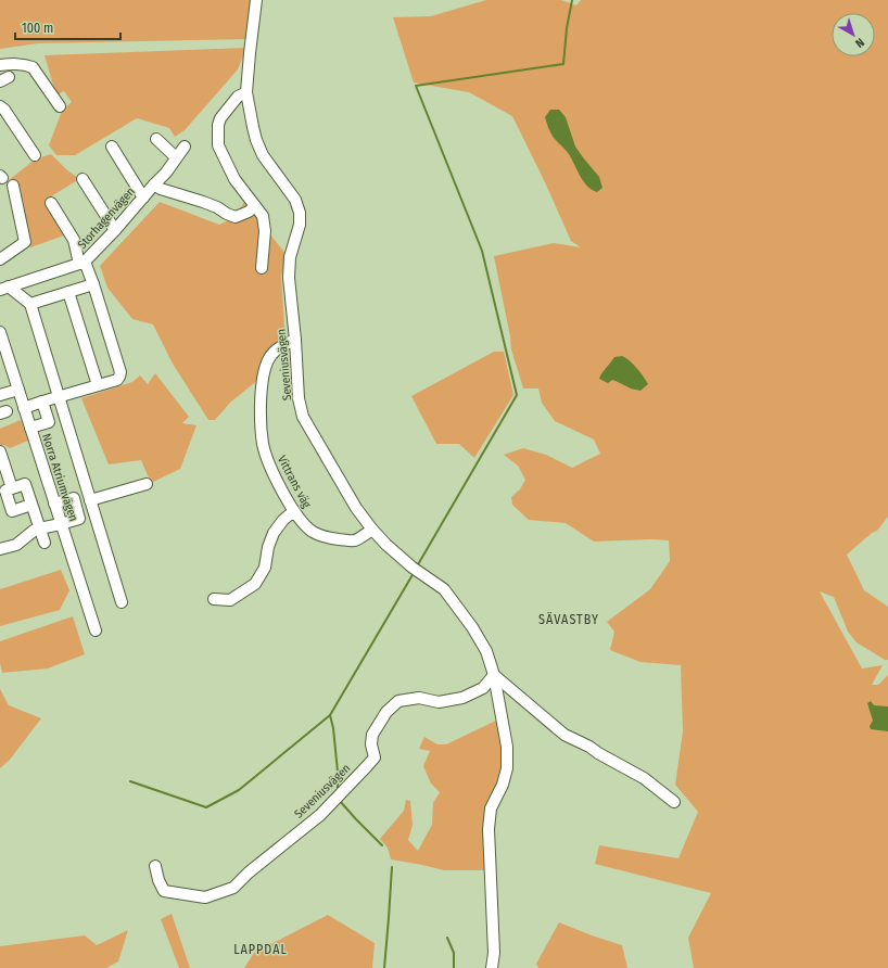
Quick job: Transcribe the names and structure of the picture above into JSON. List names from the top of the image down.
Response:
{
  "streets": {
    "street": [
      "Storhagenvägen",
      "Seveniusvägen",
      "Norra Atriumvägen",
      "Vittrans väg"
    ]
  },
  "crossings": [
    ["Seveniusvägen", "Vittrans väg"]
  ],
  "districts": ["SÄVASTBY", "LAPPDAL"],
  "scale_bar": "100 m",
  "north": "bottom right"
}
